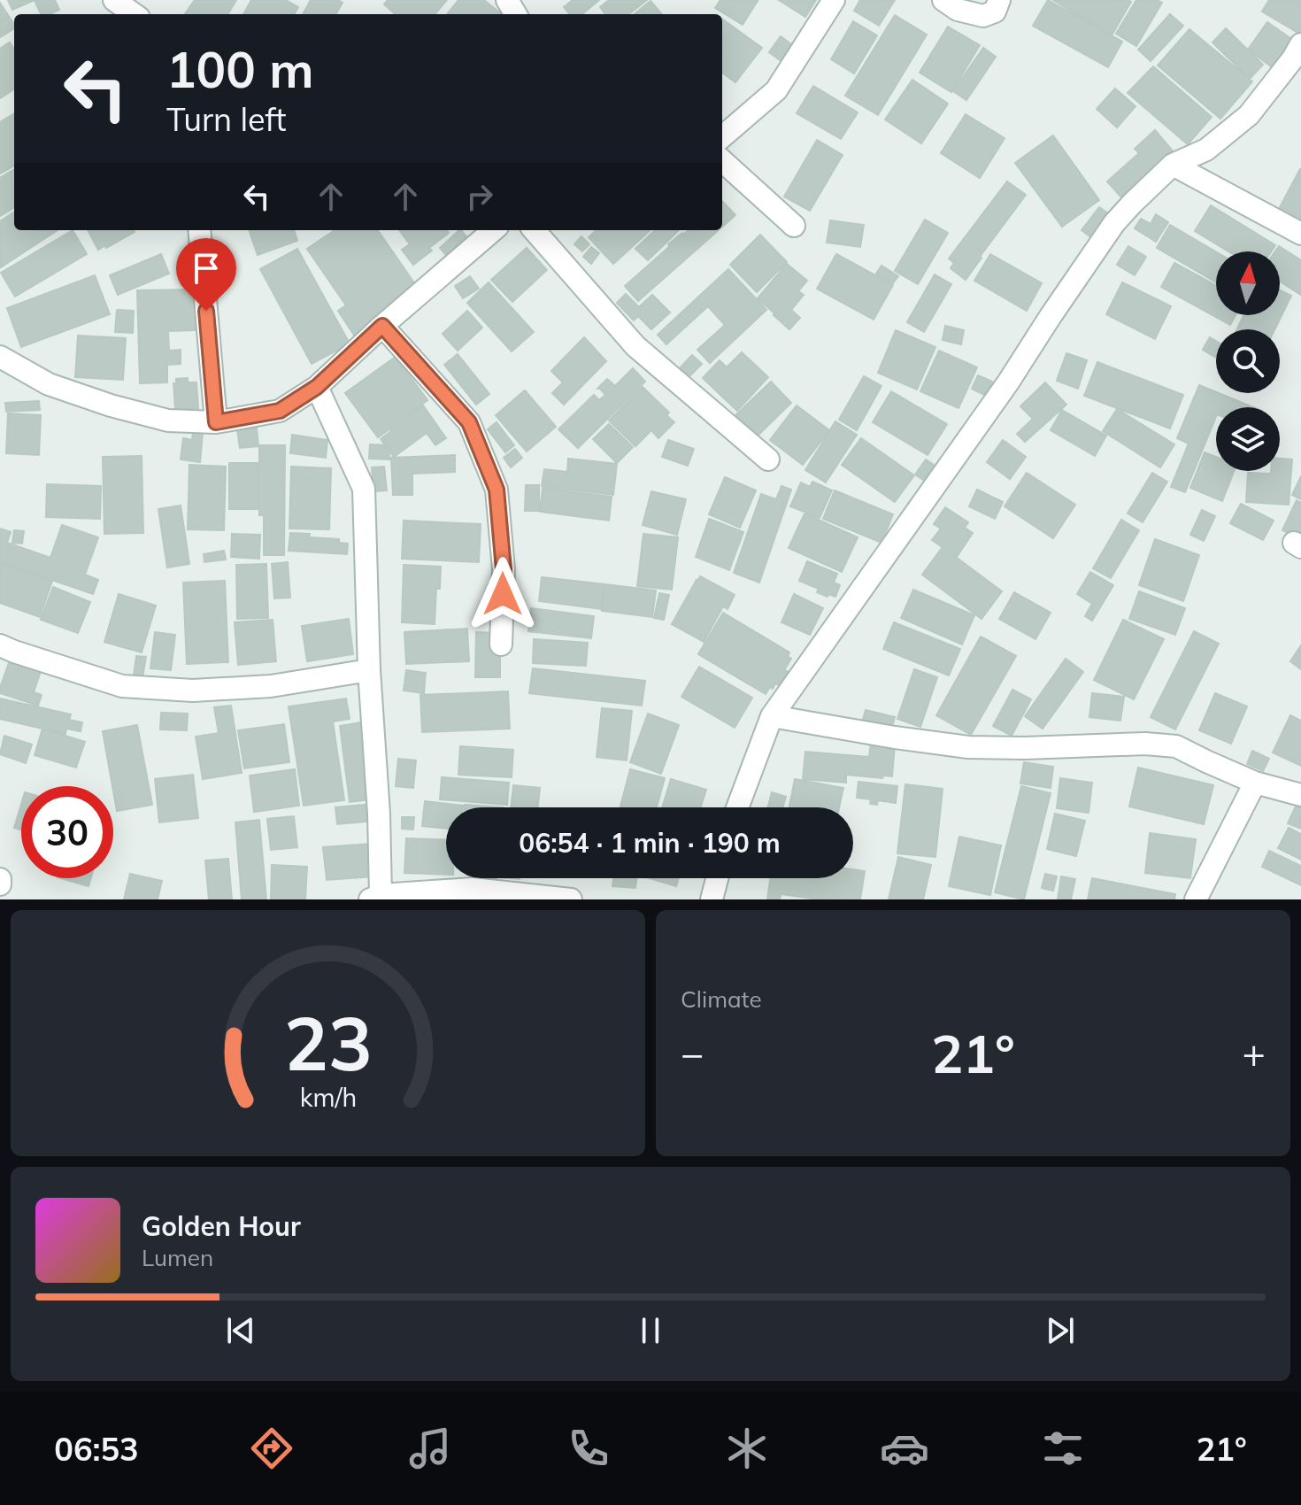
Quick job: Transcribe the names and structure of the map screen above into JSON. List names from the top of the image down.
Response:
{
  "north": "top",
  "page": {
    "turn": ["100 m", "Turn left"],
    "limit": "30",
    "trip": "06:54 · 1 min · 190 m",
    "tile": "Climate",
    "heat": ["−", "21°", "+"],
    "song": ["Golden Hour", "Lumen"],
    "tabs": ["06:53", "21°"],
    "gauge": ["23", "km/h"]
  }
}
